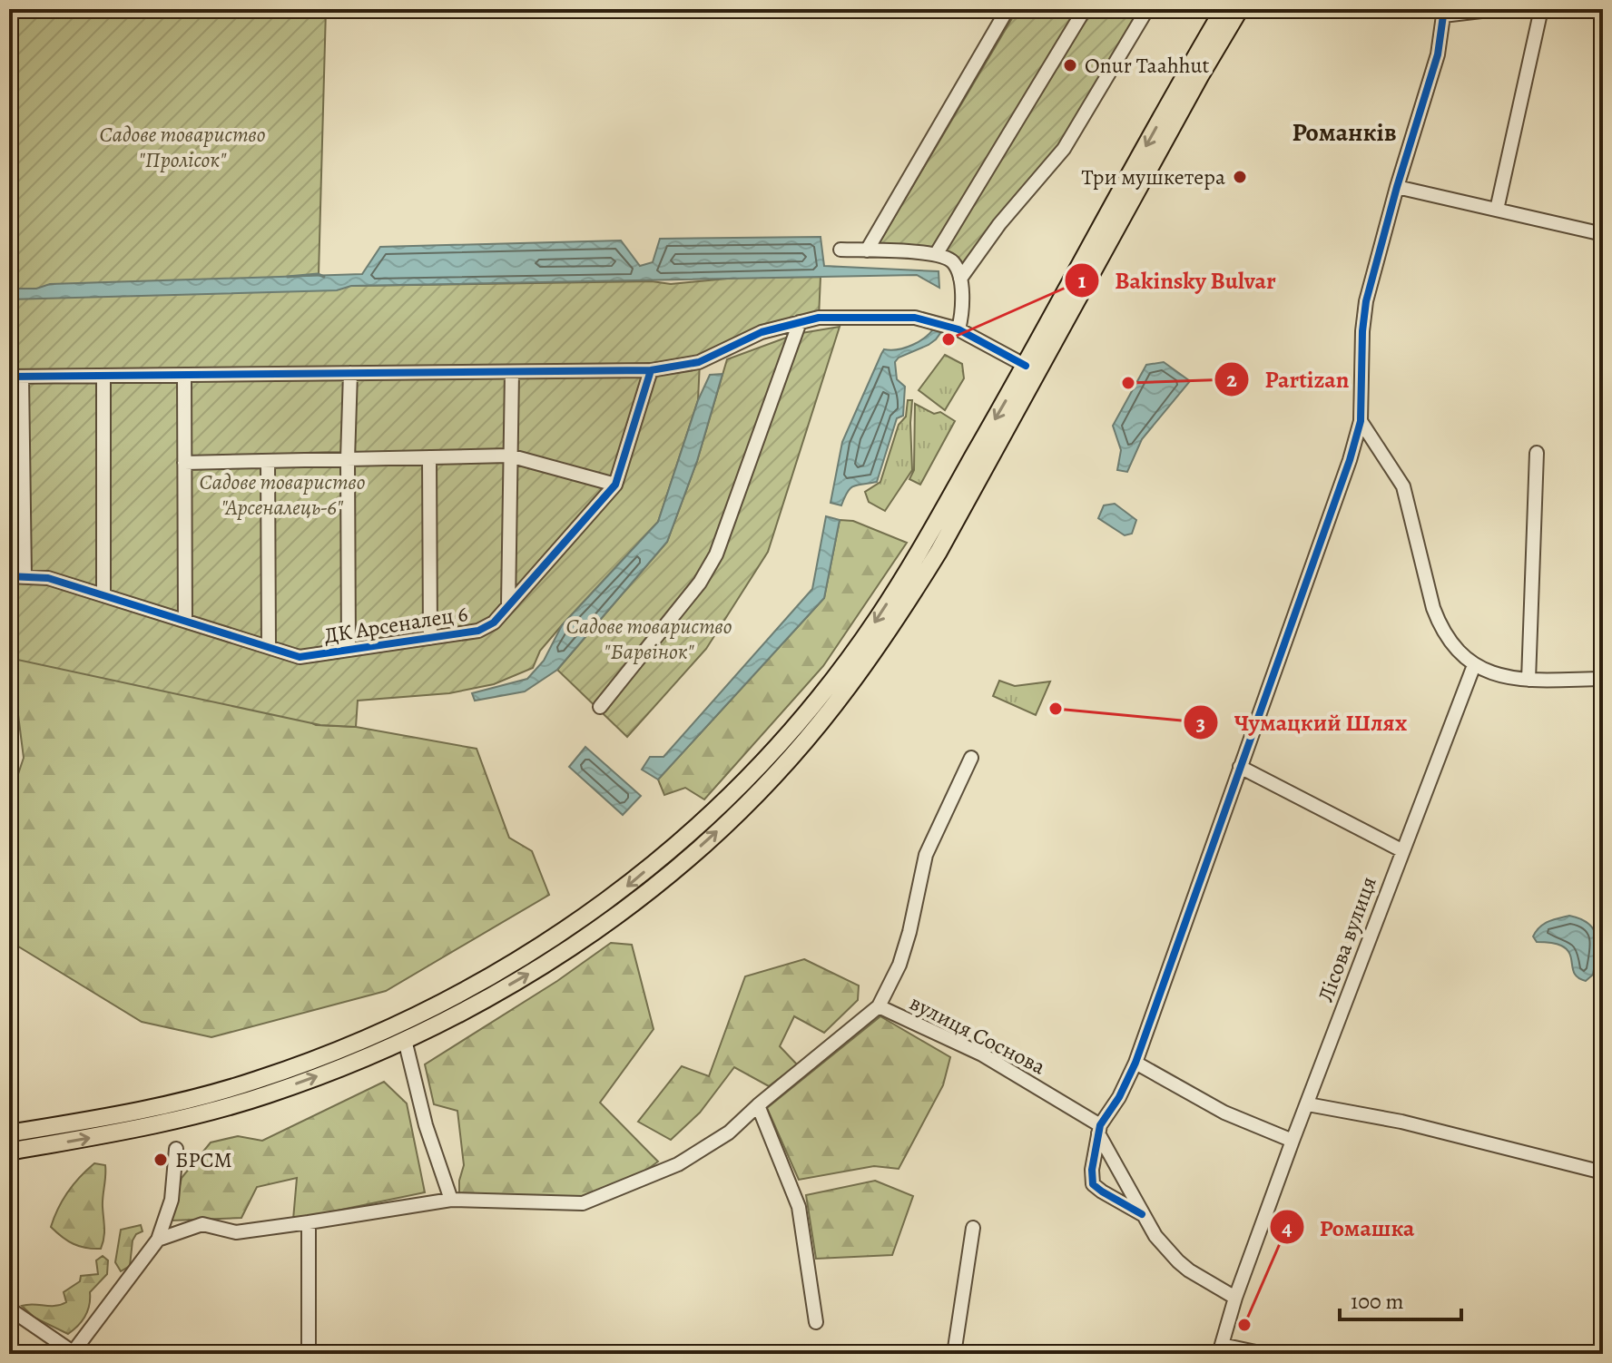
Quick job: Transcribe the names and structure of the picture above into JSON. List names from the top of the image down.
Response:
{
  "streets": {
    "street": ["ДК Арсеналец 6", "Лісова вулиця", "вулиця Соснова"]
  },
  "districts": ["Романків"],
  "parks": ["Садове товариство \"Пролісок\"", "Садове товариство \"Арсеналець-6\"", "Садове товариство \"Барвінок\""],
  "places": [
    "Onur Taahhut",
    "Три мушкетера",
    "Bakinsky Bulvar",
    "Partizan",
    "Чумацкий Шлях",
    "БРСМ",
    "Ромашка"
  ],
  "scale_bar": "100 m"
}
